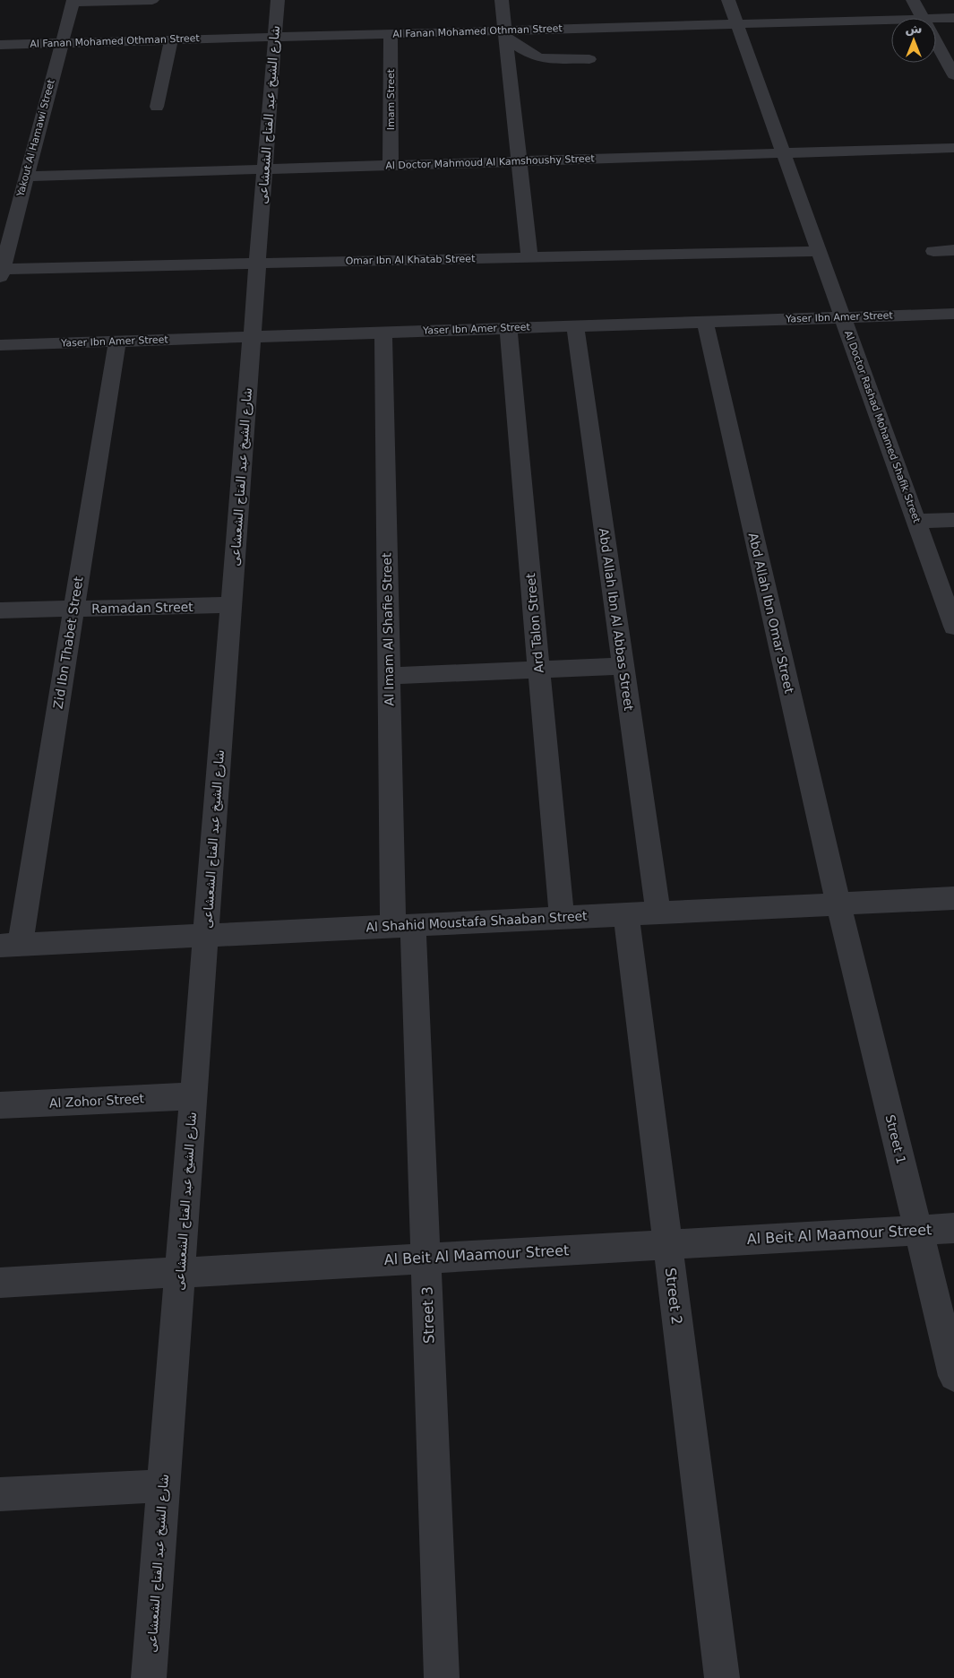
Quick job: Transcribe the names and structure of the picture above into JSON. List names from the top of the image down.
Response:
{
  "streets": {
    "street": [
      "Al Fanan Mohamed Othman Street",
      "Imam Street",
      "شارع الشيخ عبد الفتاح الشعشاعى",
      "Yakout Al Hamawi Street",
      "Al Doctor Mahmoud Al Kamshoushy Street",
      "Omar Ibn Al Khatab Street",
      "Yaser Ibn Amer Street",
      "Al Doctor Rashad Mohamed Shafik Street",
      "Ramadan Street",
      "Abd Allah Ibn Omar Street",
      "Abd Allah Ibn Al Abbas Street",
      "Ard Talon Street",
      "Al Imam Al Shafie Street",
      "Zid Ibn Thabet Street",
      "Al Shahid Moustafa Shaaban Street",
      "Al Zohor Street",
      "Street 1",
      "Al Beit Al Maamour Street",
      "Street 2",
      "Street 3"
    ]
  },
  "crossings": [
    ["Al Fanan Mohamed Othman Street", "Imam Street"],
    ["Al Fanan Mohamed Othman Street", "شارع الشيخ عبد الفتاح الشعشاعى"],
    ["Al Fanan Mohamed Othman Street", "Yakout Al Hamawi Street"],
    ["Al Fanan Mohamed Othman Street", "Al Doctor Rashad Mohamed Shafik Street"],
    ["Imam Street", "Al Doctor Mahmoud Al Kamshoushy Street"],
    ["شارع الشيخ عبد الفتاح الشعشاعى", "Al Doctor Mahmoud Al Kamshoushy Street"],
    ["شارع الشيخ عبد الفتاح الشعشاعى", "Omar Ibn Al Khatab Street"],
    ["شارع الشيخ عبد الفتاح الشعشاعى", "Yaser Ibn Amer Street"],
    ["شارع الشيخ عبد الفتاح الشعشاعى", "Ramadan Street"],
    ["شارع الشيخ عبد الفتاح الشعشاعى", "Al Shahid Moustafa Shaaban Street"],
    ["شارع الشيخ عبد الفتاح الشعشاعى", "Al Zohor Street"],
    ["شارع الشيخ عبد الفتاح الشعشاعى", "Al Beit Al Maamour Street"],
    ["Yakout Al Hamawi Street", "Al Doctor Mahmoud Al Kamshoushy Street"],
    ["Yakout Al Hamawi Street", "Omar Ibn Al Khatab Street"],
    ["Al Doctor Mahmoud Al Kamshoushy Street", "Al Doctor Rashad Mohamed Shafik Street"],
    ["Omar Ibn Al Khatab Street", "Al Doctor Rashad Mohamed Shafik Street"],
    ["Yaser Ibn Amer Street", "Al Doctor Rashad Mohamed Shafik Street"],
    ["Yaser Ibn Amer Street", "Abd Allah Ibn Omar Street"],
    ["Yaser Ibn Amer Street", "Abd Allah Ibn Al Abbas Street"],
    ["Yaser Ibn Amer Street", "Ard Talon Street"],
    ["Yaser Ibn Amer Street", "Al Imam Al Shafie Street"],
    ["Yaser Ibn Amer Street", "Zid Ibn Thabet Street"],
    ["Ramadan Street", "Zid Ibn Thabet Street"],
    ["Abd Allah Ibn Omar Street", "Al Shahid Moustafa Shaaban Street"],
    ["Abd Allah Ibn Omar Street", "Street 1"],
    ["Abd Allah Ibn Al Abbas Street", "Al Shahid Moustafa Shaaban Street"],
    ["Ard Talon Street", "Al Shahid Moustafa Shaaban Street"],
    ["Al Imam Al Shafie Street", "Al Shahid Moustafa Shaaban Street"],
    ["Al Imam Al Shafie Street", "Street 3"],
    ["Zid Ibn Thabet Street", "Al Shahid Moustafa Shaaban Street"],
    ["Al Shahid Moustafa Shaaban Street", "Street 1"],
    ["Al Shahid Moustafa Shaaban Street", "Street 2"],
    ["Al Shahid Moustafa Shaaban Street", "Street 3"],
    ["Street 1", "Al Beit Al Maamour Street"],
    ["Al Beit Al Maamour Street", "Street 2"],
    ["Al Beit Al Maamour Street", "Street 3"]
  ],
  "north": "top"
}
